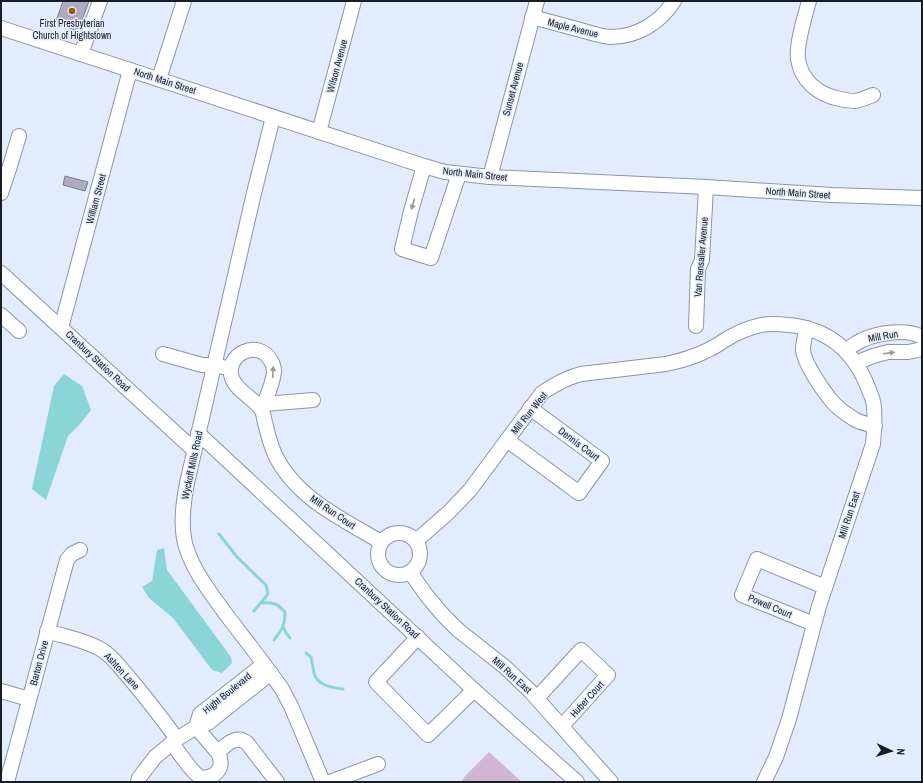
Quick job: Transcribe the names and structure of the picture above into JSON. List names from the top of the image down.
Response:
{
  "streets": {
    "street": [
      "Maple Avenue",
      "Wilson Avenue",
      "North Main Street",
      "Sunset Avenue",
      "William Street",
      "Van Rensaller Avenue",
      "Mill Run",
      "Cranbury Station Road",
      "Mill Run West",
      "Dennis Court",
      "Wyckoff Mills Road",
      "Mill Run Court",
      "Mill Run East",
      "Powell Court",
      "Barton Drive",
      "Ashton Lane",
      "Hight Boulevard",
      "Huber Court"
    ]
  },
  "crossings": [
    ["Maple Avenue", "Sunset Avenue"],
    ["Wilson Avenue", "North Main Street"],
    ["North Main Street", "Sunset Avenue"],
    ["North Main Street", "William Street"],
    ["North Main Street", "Van Rensaller Avenue"],
    ["North Main Street", "Wyckoff Mills Road"],
    ["William Street", "Cranbury Station Road"],
    ["Mill Run", "Mill Run East"],
    ["Cranbury Station Road", "Wyckoff Mills Road"],
    ["Mill Run West", "Dennis Court"],
    ["Mill Run West", "Mill Run Court"],
    ["Mill Run West", "Mill Run East"],
    ["Wyckoff Mills Road", "Hight Boulevard"],
    ["Mill Run Court", "Mill Run East"],
    ["Mill Run East", "Powell Court"],
    ["Mill Run East", "Huber Court"],
    ["Barton Drive", "Ashton Lane"],
    ["Ashton Lane", "Hight Boulevard"]
  ],
  "places": ["First Presbyterian Church of Hightstown"],
  "north": "right"
}
